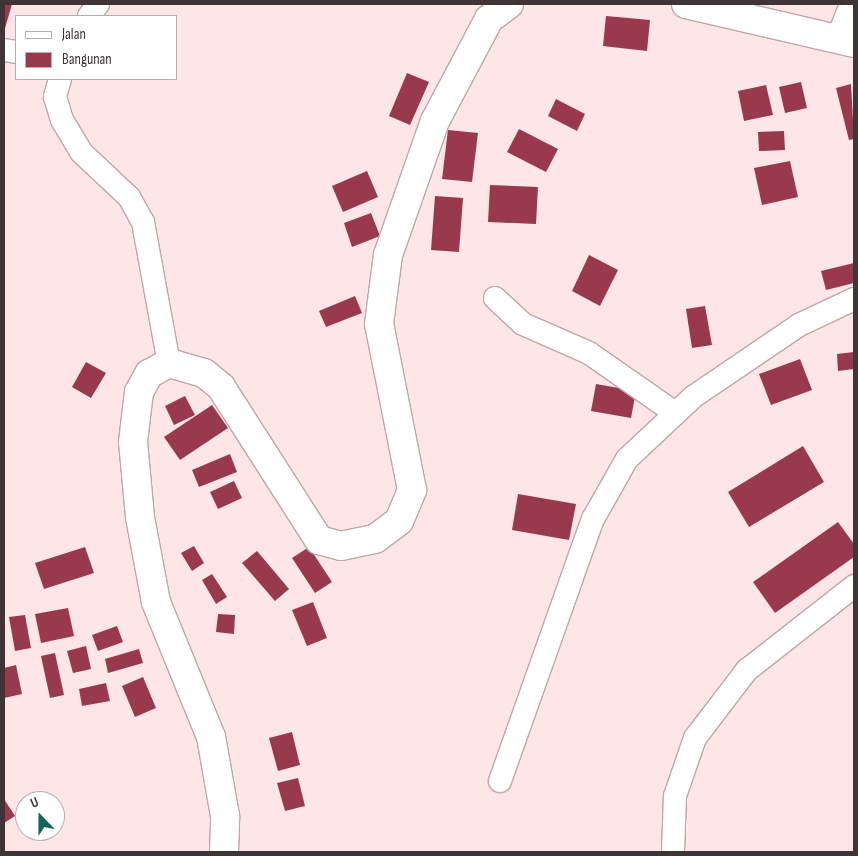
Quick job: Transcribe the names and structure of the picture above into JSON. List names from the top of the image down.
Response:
{
  "legend": ["Jalan", "Bangunan"],
  "north": "top"
}
